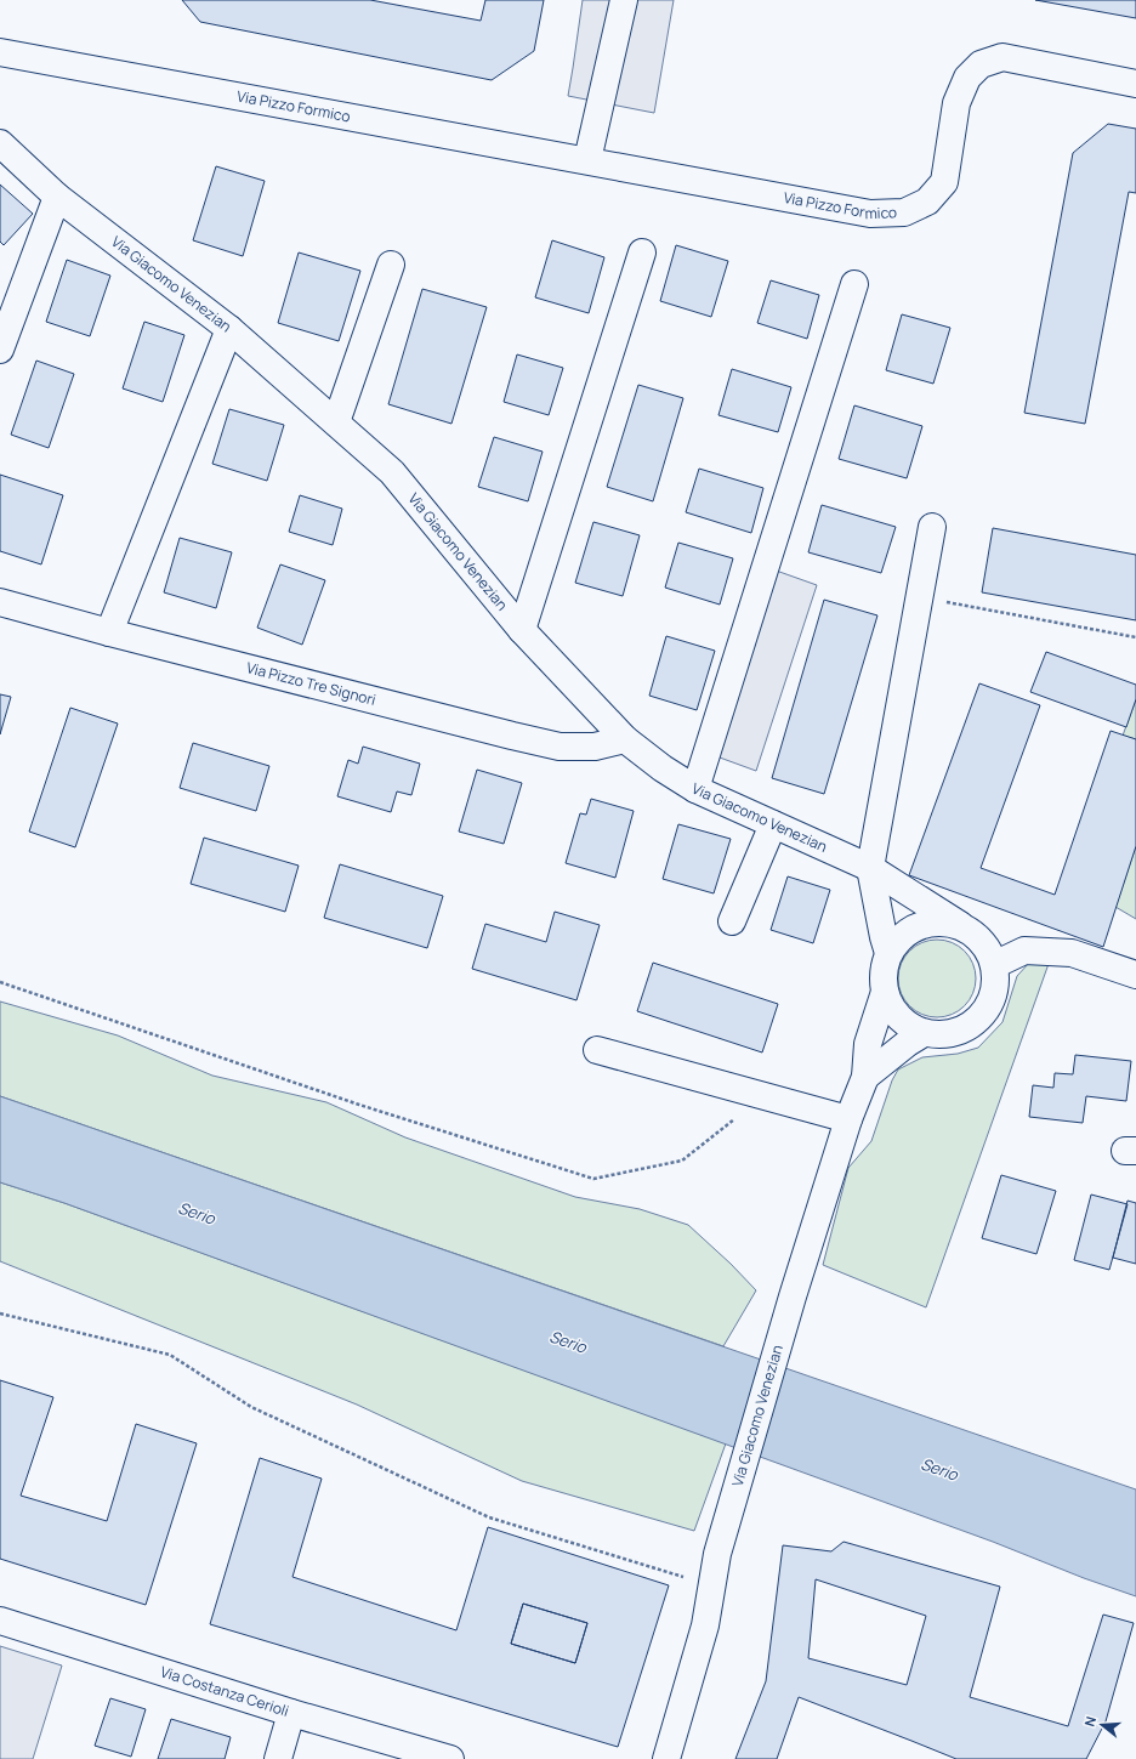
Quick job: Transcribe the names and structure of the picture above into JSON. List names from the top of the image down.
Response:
{
  "streets": {
    "street": [
      "Via Pizzo Formico",
      "Via Giacomo Venezian",
      "Via Pizzo Tre Signori",
      "Via Costanza Cerioli"
    ]
  },
  "crossings": [
    ["Via Giacomo Venezian", "Via Pizzo Tre Signori"]
  ],
  "water": ["Serio"],
  "north": "left"
}
